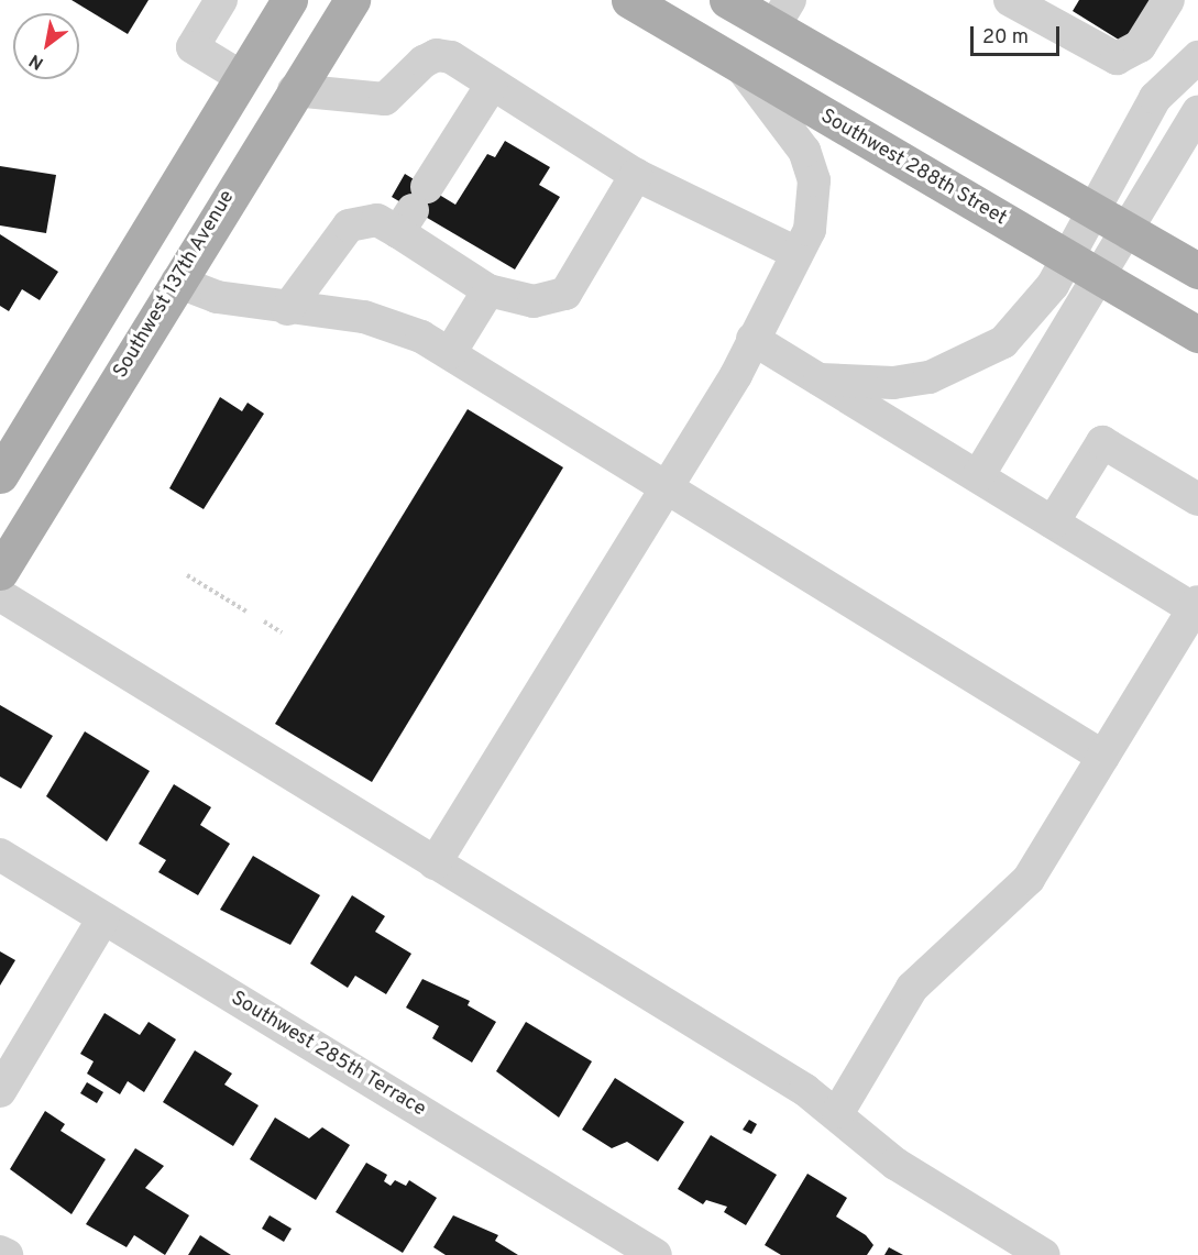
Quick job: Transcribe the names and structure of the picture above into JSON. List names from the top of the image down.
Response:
{
  "streets": {
    "main road": ["Southwest 288th Street", "Southwest 137th Avenue"],
    "street": ["Southwest 285th Terrace"]
  },
  "scale_bar": "20 m",
  "north": "bottom left"
}
